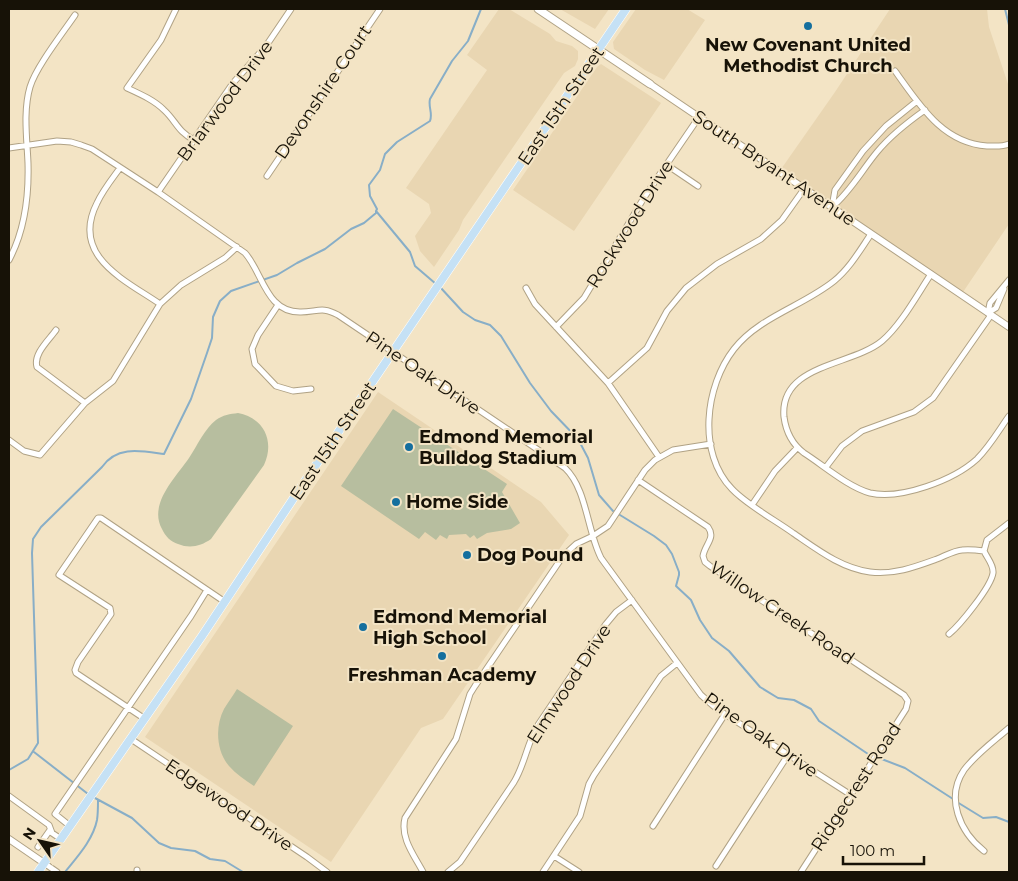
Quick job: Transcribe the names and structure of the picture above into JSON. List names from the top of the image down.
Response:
{
  "streets": {
    "main road": ["East 15th Street", "South Bryant Avenue"],
    "street": [
      "Devonshire Court",
      "Briarwood Drive",
      "Rockwood Drive",
      "Pine Oak Drive",
      "Willow Creek Road",
      "Elmwood Drive",
      "Ridgecrest Road",
      "Edgewood Drive"
    ]
  },
  "crossings": [
    ["East 15th Street", "South Bryant Avenue"],
    ["East 15th Street", "Pine Oak Drive"],
    ["East 15th Street", "Edgewood Drive"],
    ["South Bryant Avenue", "Rockwood Drive"],
    ["Pine Oak Drive", "Elmwood Drive"],
    ["Pine Oak Drive", "Ridgecrest Road"],
    ["Willow Creek Road", "Ridgecrest Road"]
  ],
  "places": [
    "New Covenant United Methodist Church",
    "Edmond Memorial Bulldog Stadium",
    "Home Side",
    "Dog Pound",
    "Edmond Memorial High School",
    "Freshman Academy"
  ],
  "scale_bar": "100 m",
  "north": "top left"
}
